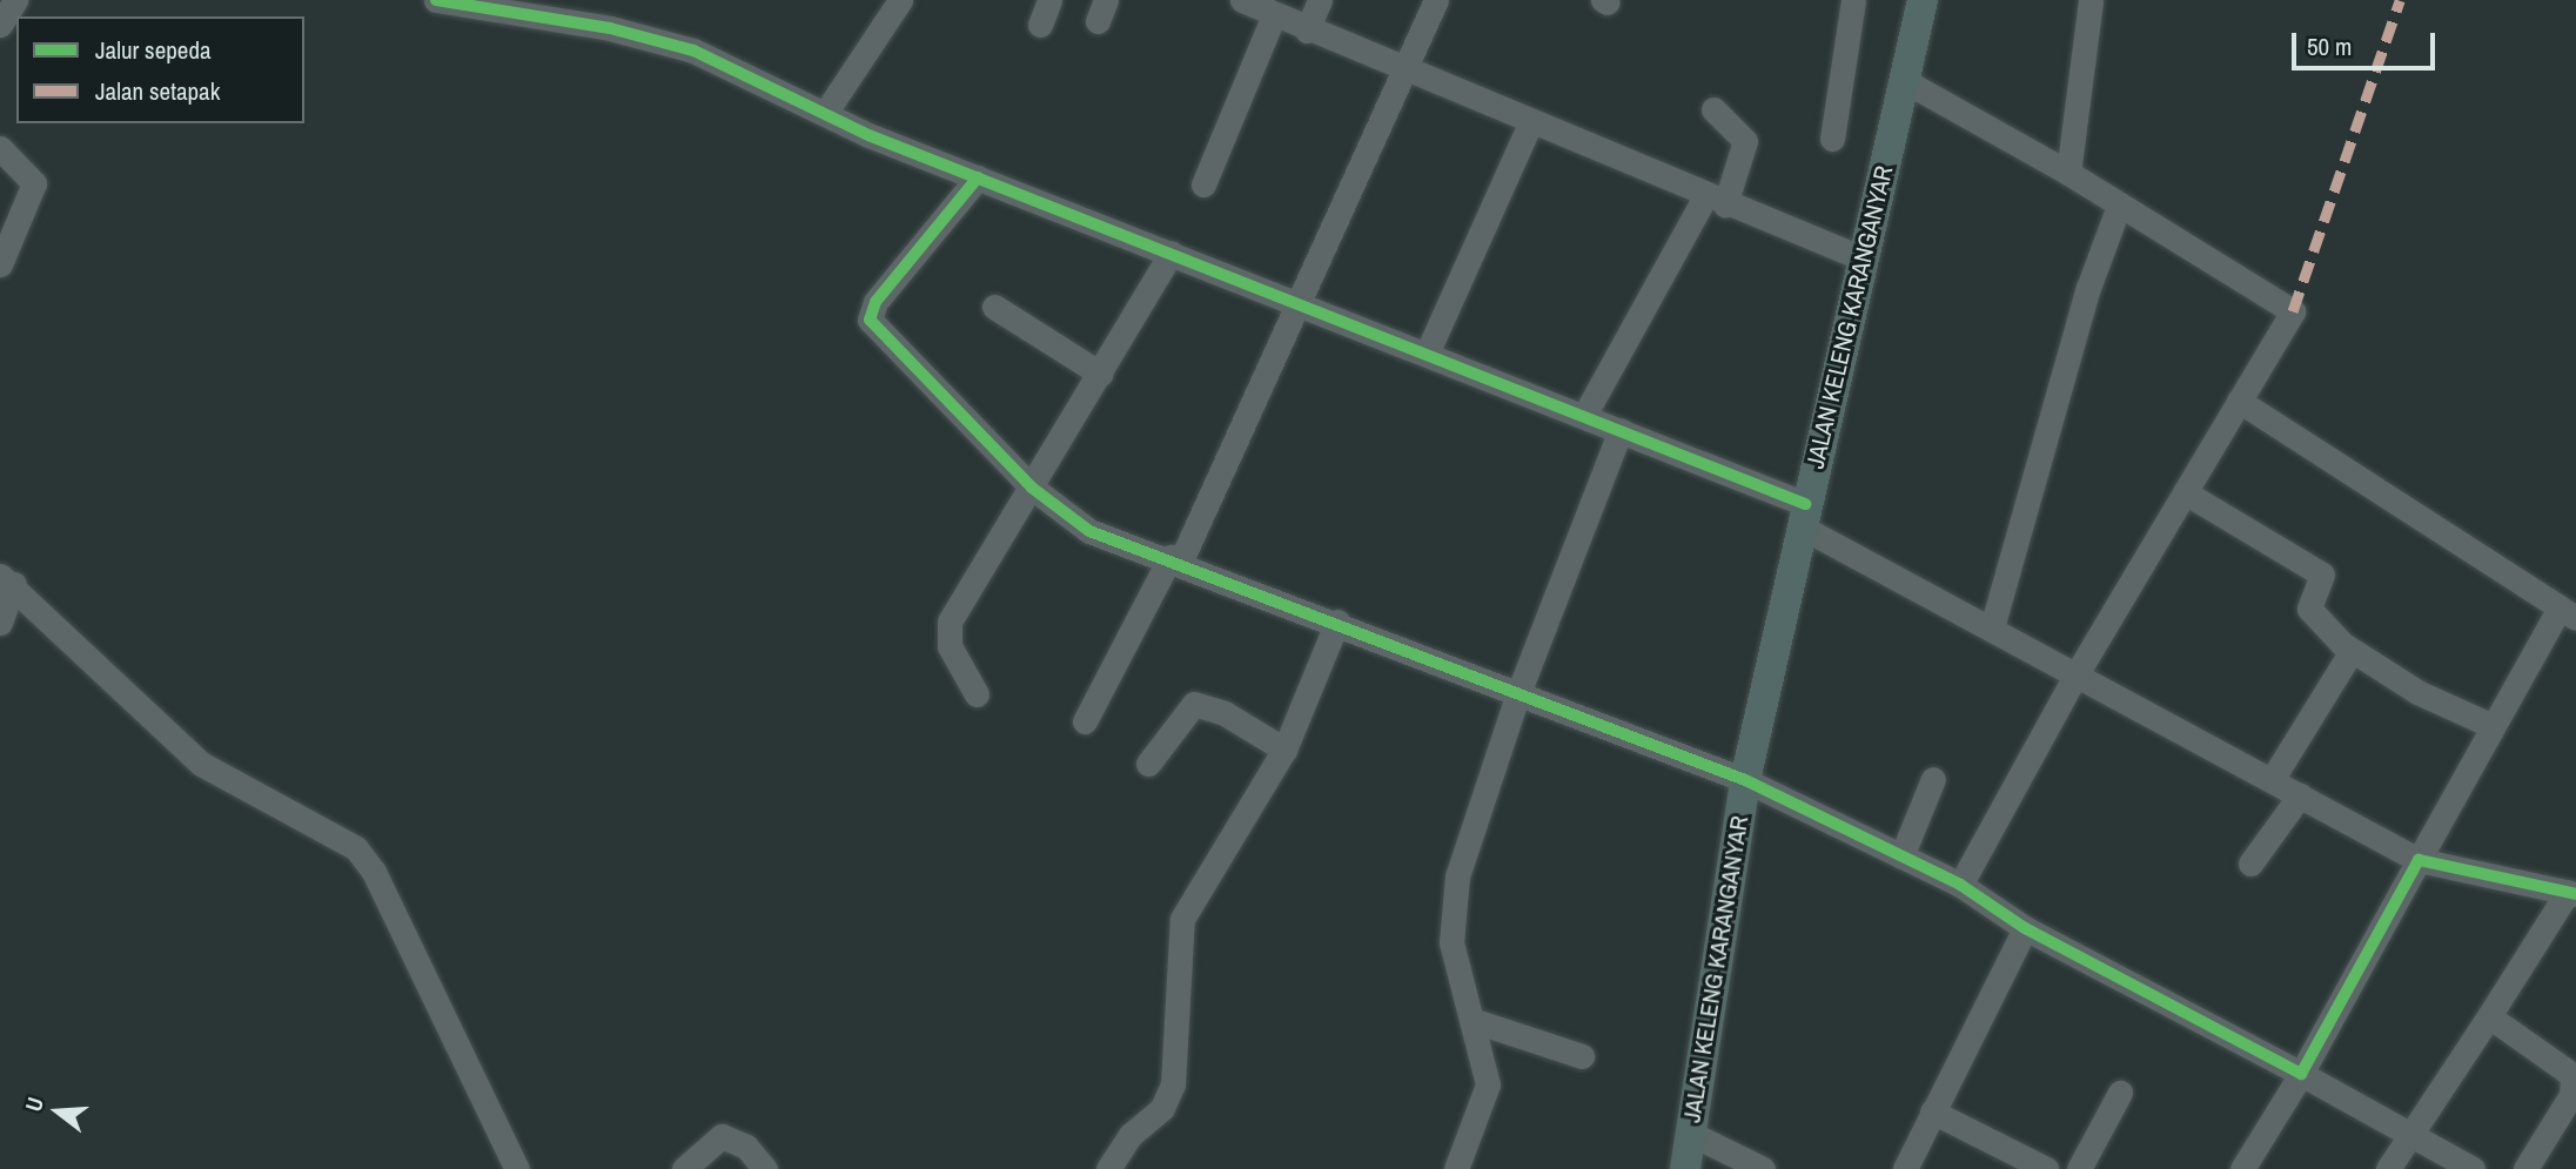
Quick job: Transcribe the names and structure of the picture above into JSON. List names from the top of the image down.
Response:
{
  "streets": {
    "main road": ["JALAN KELENG KARANGANYAR"]
  },
  "legend": ["Jalur sepeda", "Jalan setapak"],
  "scale_bar": "50 m",
  "north": "left"
}
